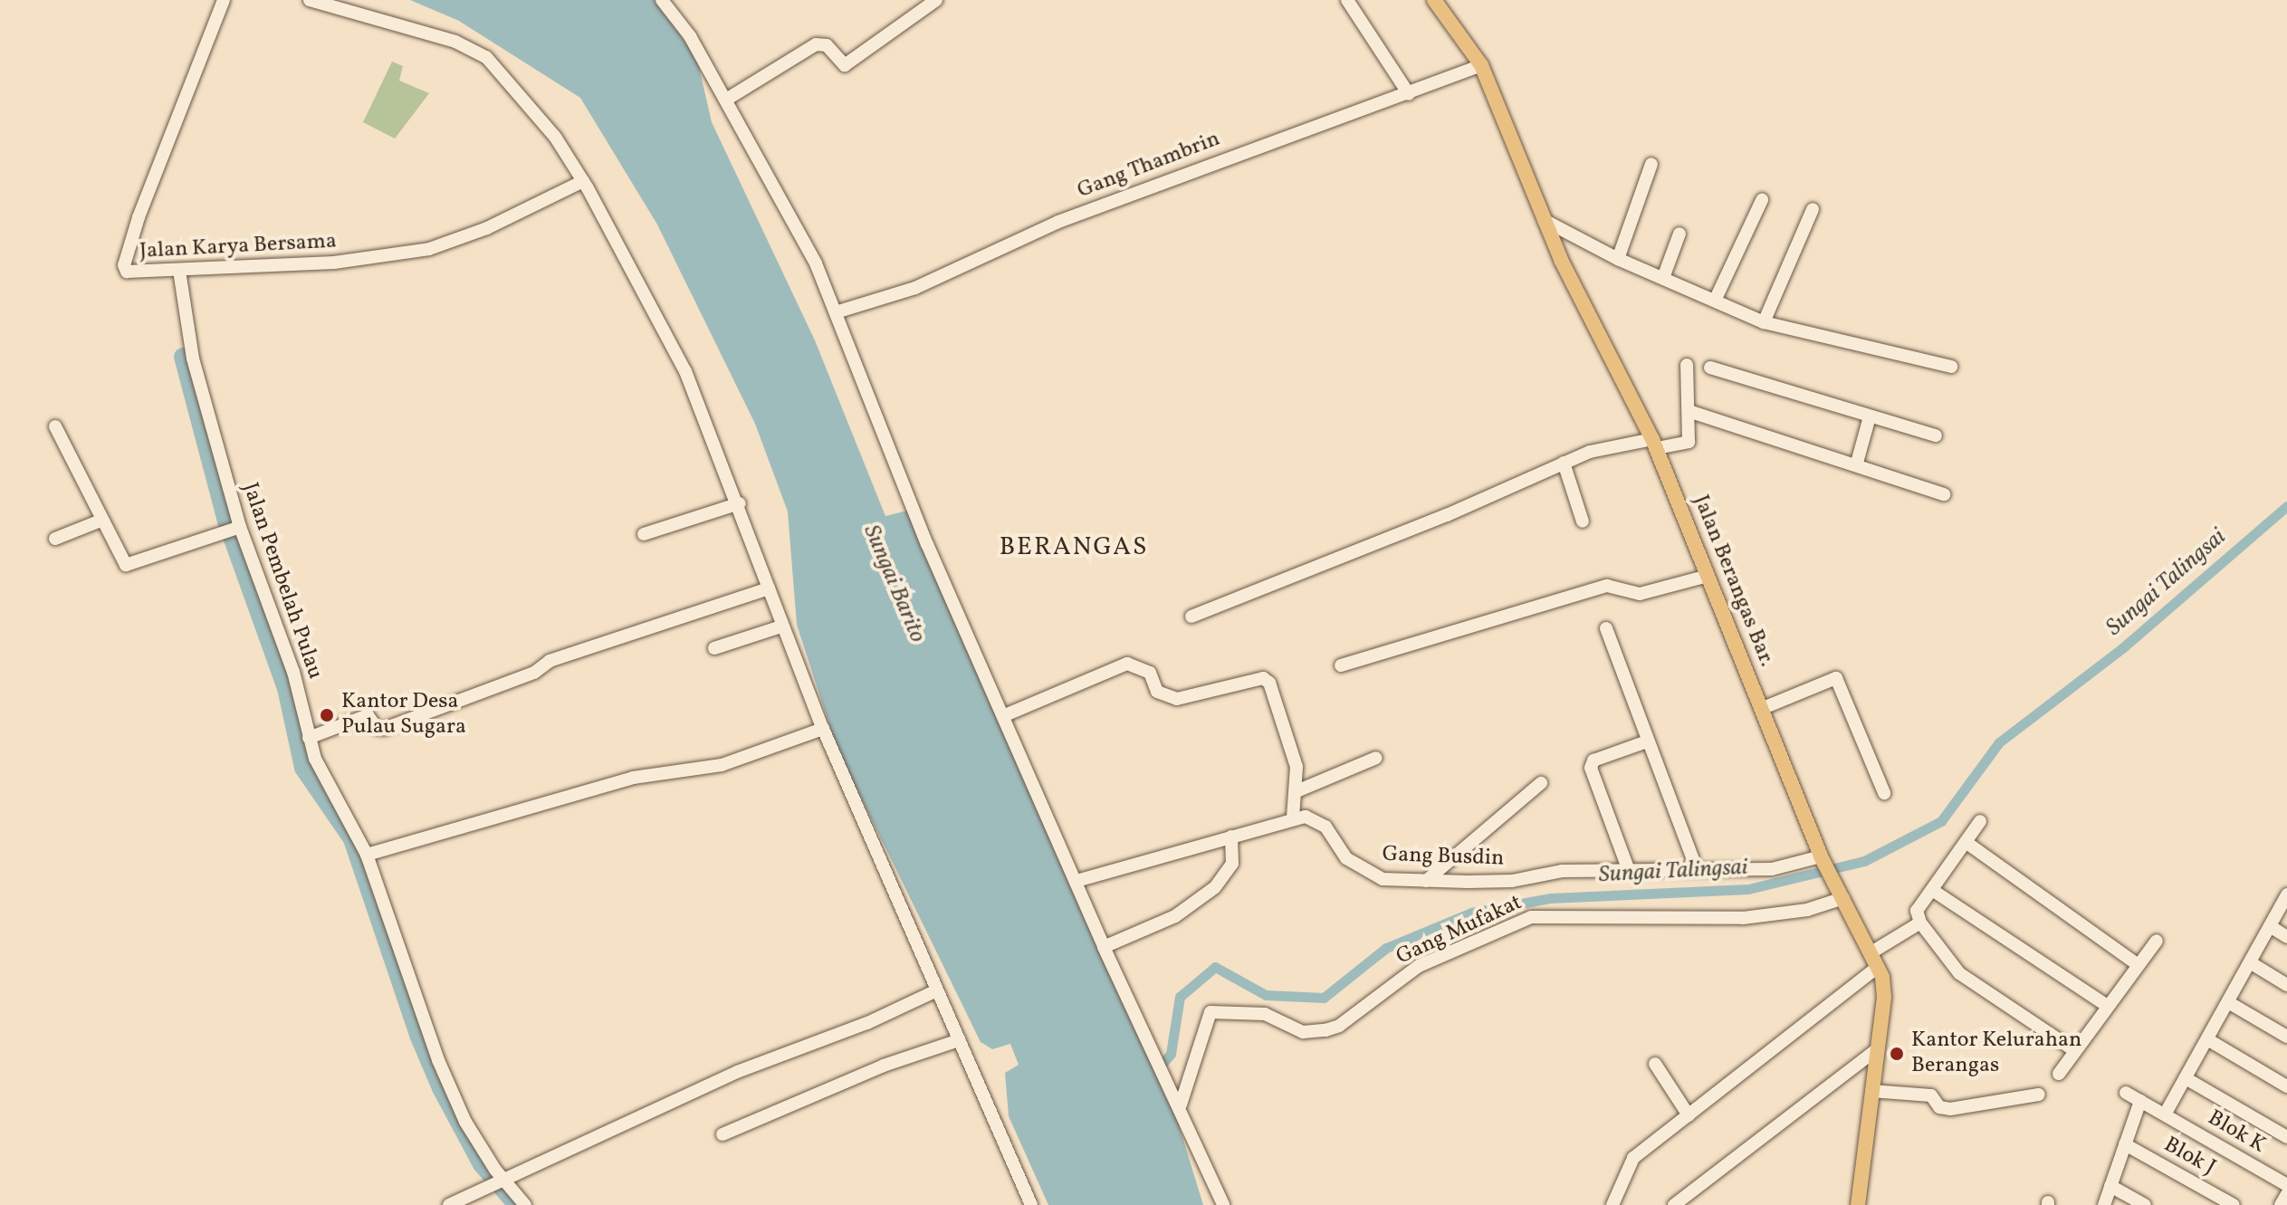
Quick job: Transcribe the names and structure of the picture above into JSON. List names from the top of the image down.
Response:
{
  "streets": {
    "main road": ["Jalan Berangas Bar."],
    "street": [
      "Gang Thambrin",
      "Jalan Karya Bersama",
      "Jalan Pembelah Pulau",
      "Gang Busdin",
      "Gang Mufakat",
      "Blok K",
      "Blok J"
    ]
  },
  "crossings": [
    ["Gang Thambrin", "Jalan Berangas Bar."],
    ["Jalan Karya Bersama", "Jalan Pembelah Pulau"],
    ["Jalan Berangas Bar.", "Gang Busdin"],
    ["Jalan Berangas Bar.", "Gang Mufakat"]
  ],
  "districts": ["BERANGAS"],
  "water": ["Sungai Talingsai", "Sungai Barito"],
  "places": ["Kantor Desa Pulau Sugara", "Kantor Kelurahan Berangas"]
}
